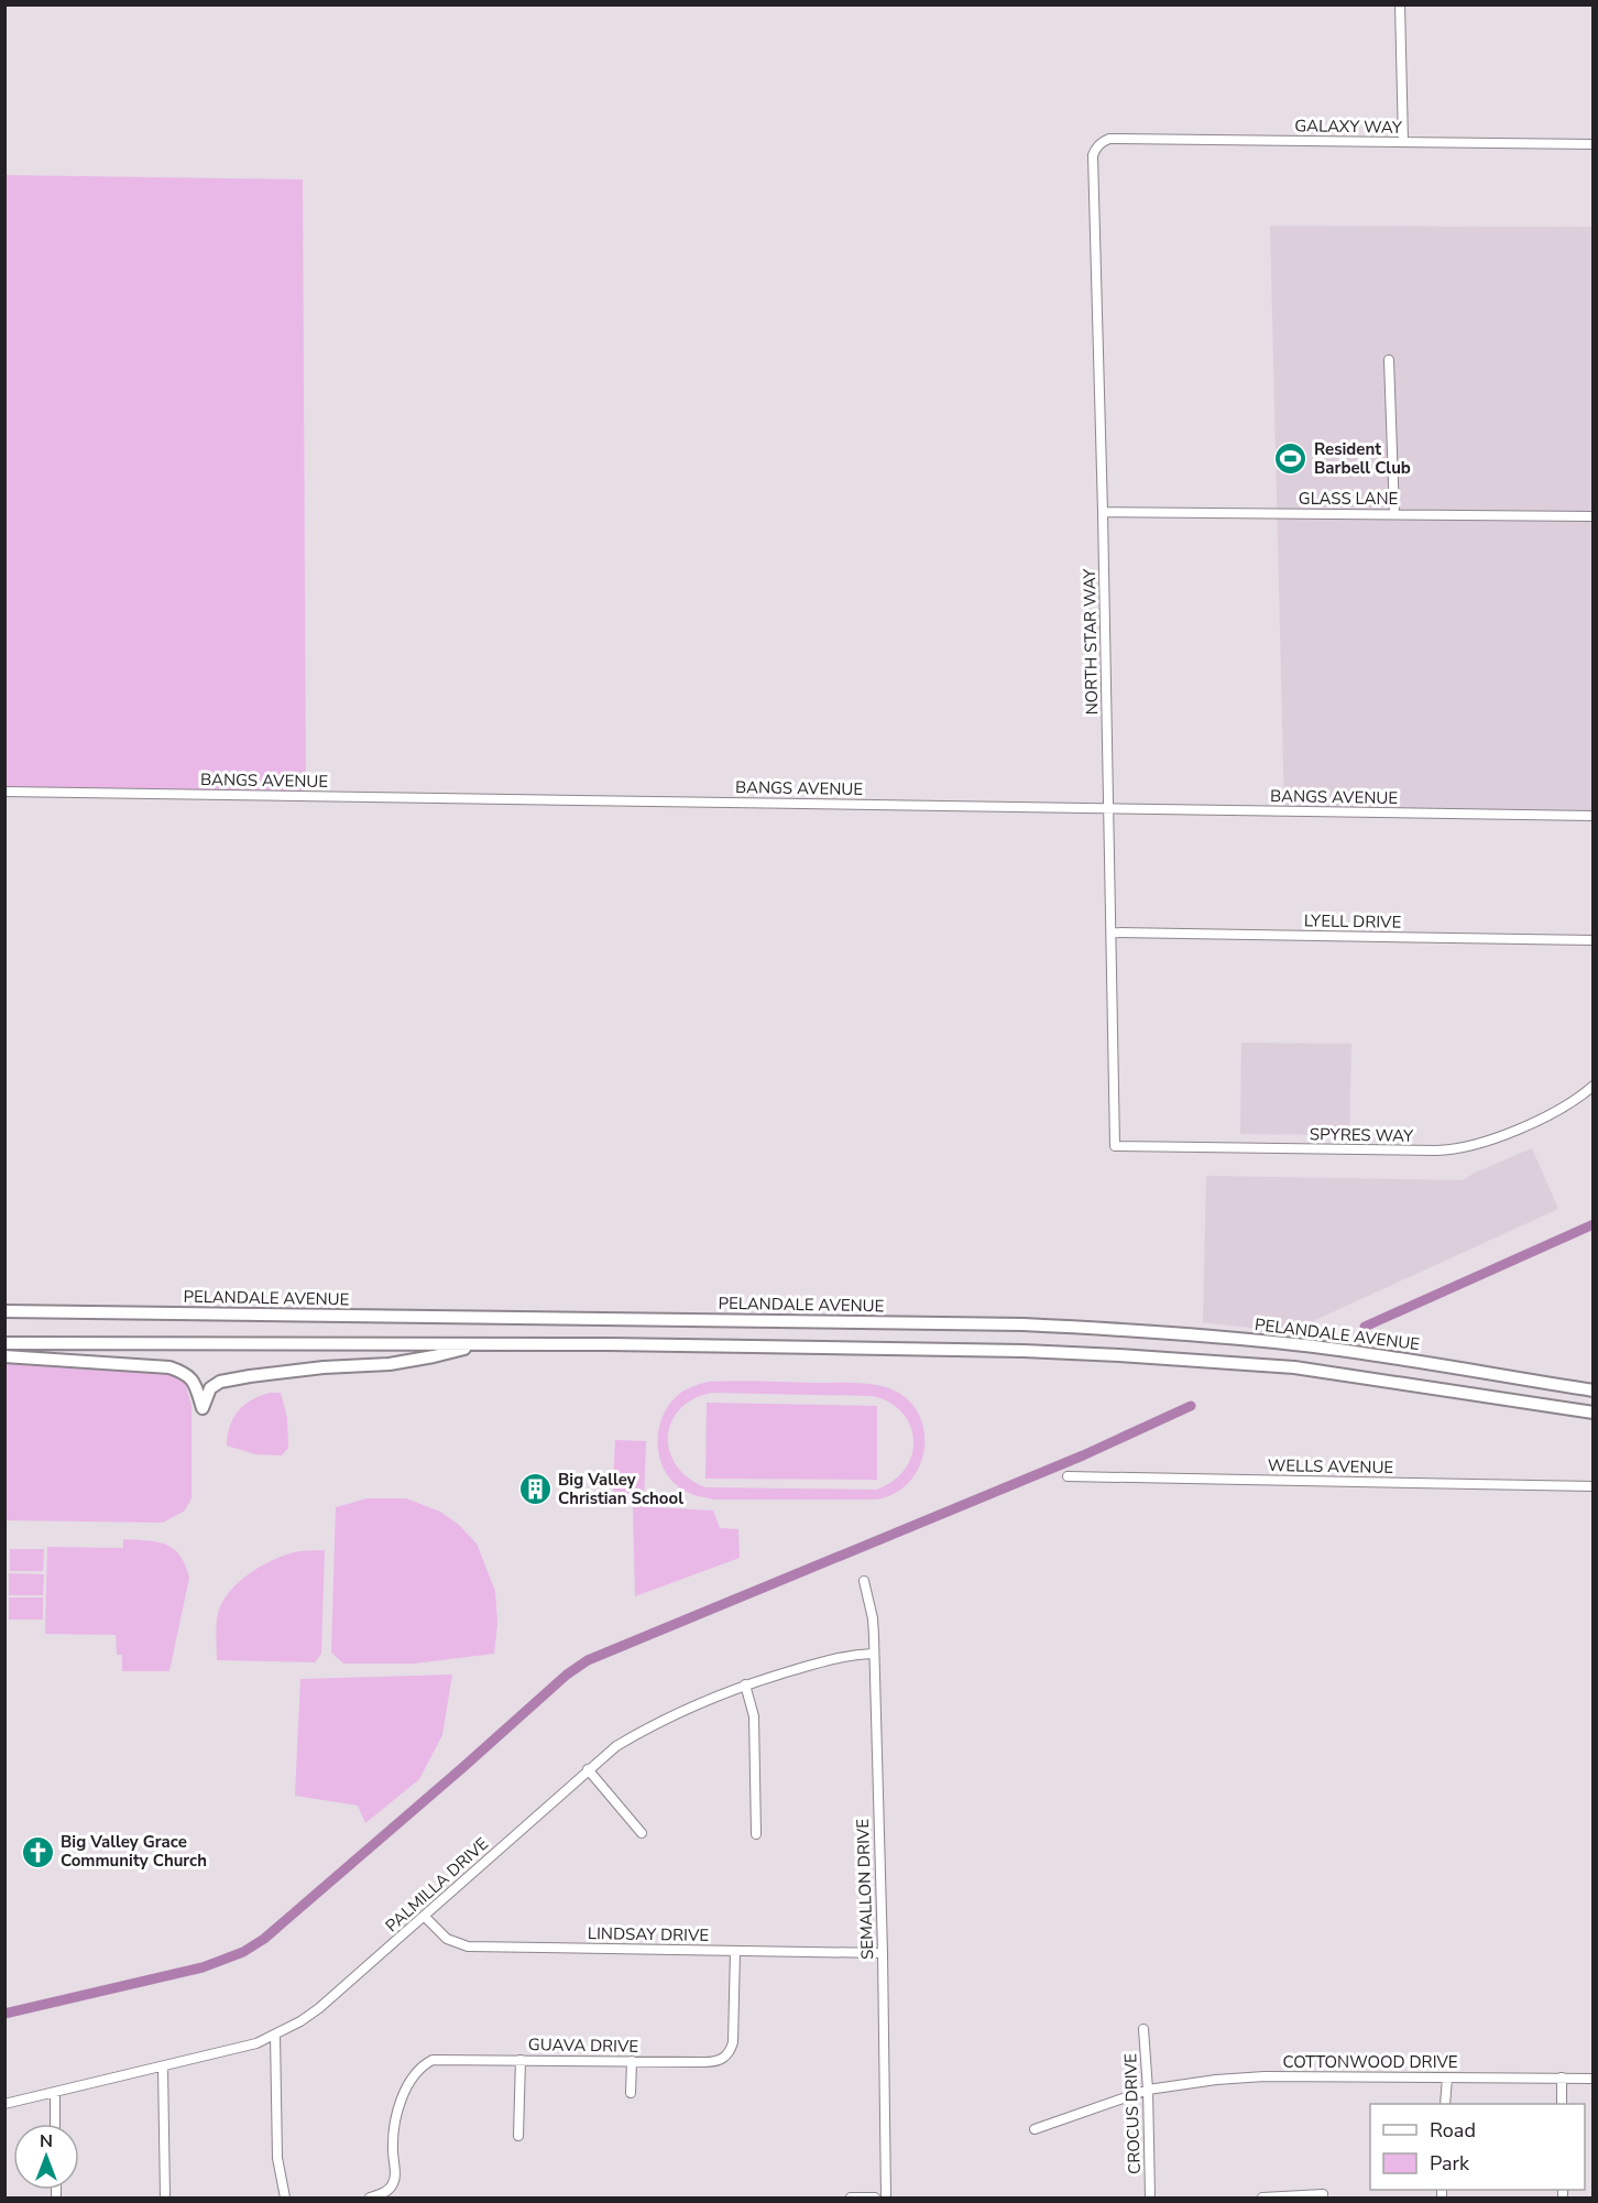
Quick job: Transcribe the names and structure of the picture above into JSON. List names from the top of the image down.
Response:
{
  "streets": {
    "main road": ["PELANDALE AVENUE"],
    "street": [
      "GALAXY WAY",
      "GLASS LANE",
      "NORTH STAR WAY",
      "BANGS AVENUE",
      "LYELL DRIVE",
      "SPYRES WAY",
      "WELLS AVENUE",
      "PALMILLA DRIVE",
      "SEMALLON DRIVE",
      "LINDSAY DRIVE",
      "GUAVA DRIVE",
      "COTTONWOOD DRIVE",
      "CROCUS DRIVE"
    ]
  },
  "crossings": [
    ["GALAXY WAY", "NORTH STAR WAY"],
    ["GLASS LANE", "NORTH STAR WAY"],
    ["NORTH STAR WAY", "BANGS AVENUE"],
    ["NORTH STAR WAY", "LYELL DRIVE"],
    ["NORTH STAR WAY", "SPYRES WAY"],
    ["PALMILLA DRIVE", "SEMALLON DRIVE"],
    ["PALMILLA DRIVE", "LINDSAY DRIVE"],
    ["SEMALLON DRIVE", "LINDSAY DRIVE"],
    ["LINDSAY DRIVE", "GUAVA DRIVE"],
    ["COTTONWOOD DRIVE", "CROCUS DRIVE"]
  ],
  "places": {
    "sports": ["Resident Barbell Club"],
    "building": ["Big Valley Christian School"],
    "church": ["Big Valley Grace Community Church"]
  },
  "legend": ["Road", "Park"],
  "north": "top"
}
